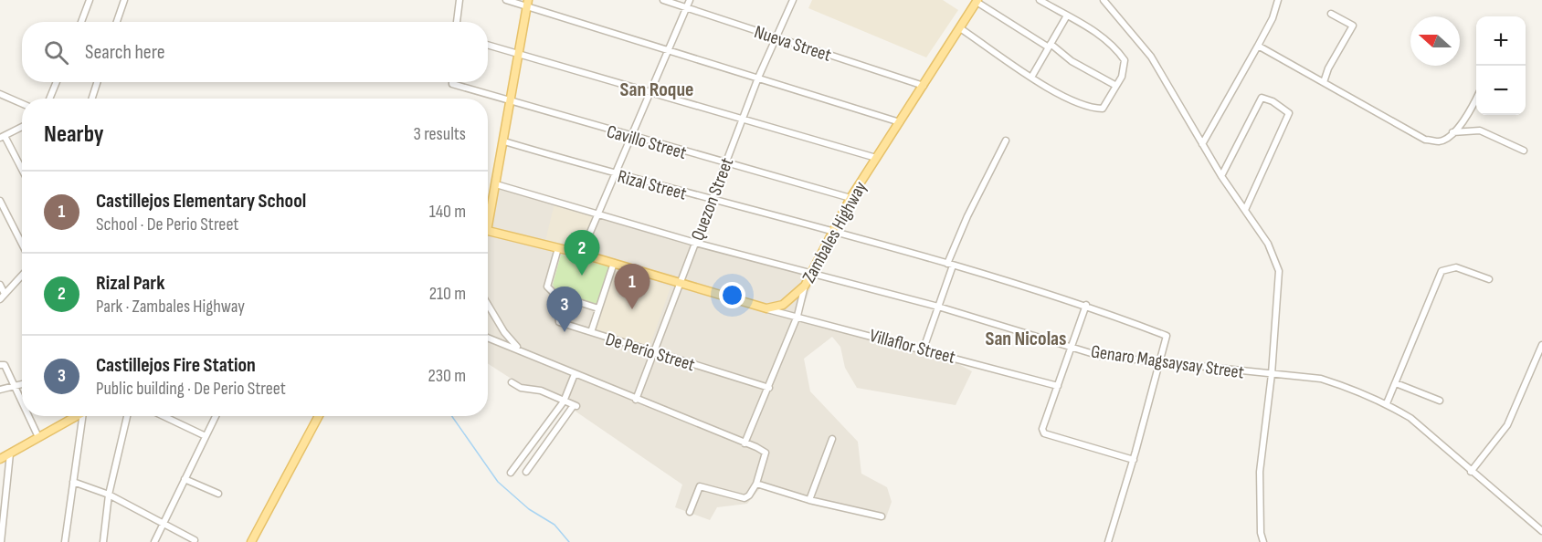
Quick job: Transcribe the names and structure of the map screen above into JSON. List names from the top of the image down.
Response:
{
  "streets": {
    "main road": ["Zambales Highway"],
    "street": [
      "Nueva Street",
      "Cavillo Street",
      "Rizal Street",
      "Quezon Street",
      "Villaflor Street",
      "De Perio Street",
      "Genaro Magsaysay Street"
    ]
  },
  "crossings": [
    ["Nueva Street", "Quezon Street"],
    ["Nueva Street", "Zambales Highway"],
    ["Cavillo Street", "Quezon Street"],
    ["Cavillo Street", "Zambales Highway"],
    ["Rizal Street", "Quezon Street"],
    ["Rizal Street", "Zambales Highway"],
    ["Rizal Street", "Genaro Magsaysay Street"],
    ["Quezon Street", "De Perio Street"],
    ["Quezon Street", "Genaro Magsaysay Street"],
    ["Zambales Highway", "Villaflor Street"],
    ["Zambales Highway", "Genaro Magsaysay Street"]
  ],
  "districts": ["San Roque", "San Nicolas"],
  "north": "left",
  "page": {
    "map_buttons": ["+", "−"],
    "search": "Search here",
    "heading": ["Nearby", "3 results"],
    "list": [
      {
        "mark": "1",
        "name": "Castillejos Elementary School",
        "note": "School · De Perio Street",
        "value": "140 m"
      },
      {
        "mark": "2",
        "name": "Rizal Park",
        "note": "Park · Zambales Highway",
        "value": "210 m"
      },
      {
        "mark": "3",
        "name": "Castillejos Fire Station",
        "note": "Public building · De Perio Street",
        "value": "230 m"
      }
    ],
    "pins": ["2", "1", "3"]
  }
}
